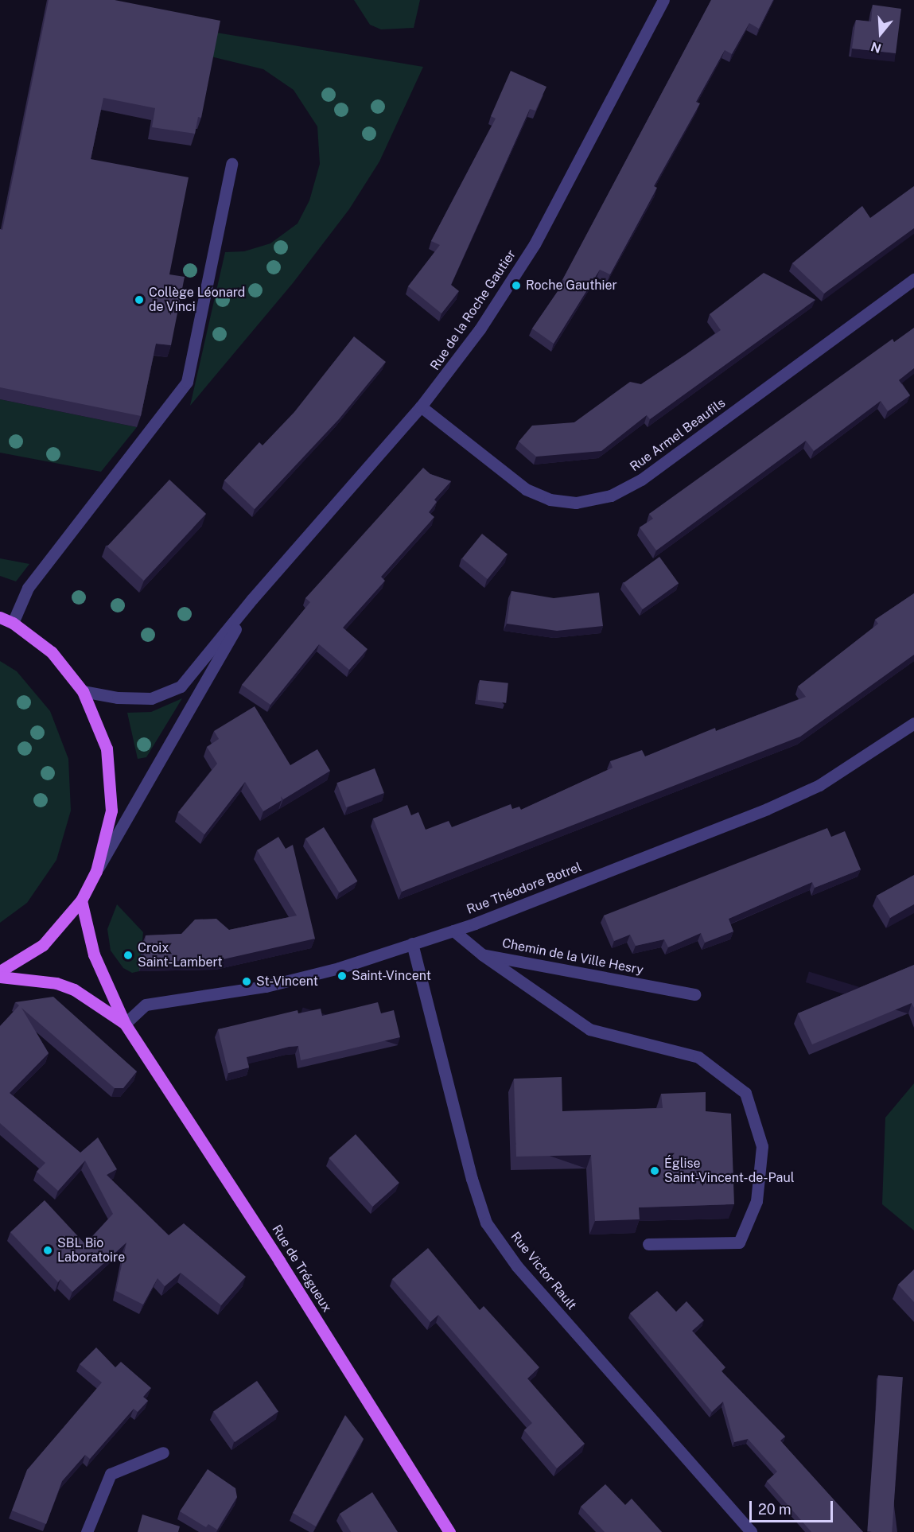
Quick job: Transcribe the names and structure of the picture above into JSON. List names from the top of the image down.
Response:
{
  "streets": {
    "main road": ["Rue de Trégueux"],
    "street": [
      "Rue de la Roche Gautier",
      "Rue Armel Beaufils",
      "Rue Théodore Botrel",
      "Chemin de la Ville Hesry",
      "Rue Victor Rault"
    ]
  },
  "crossings": [
    ["Rue de la Roche Gautier", "Rue Armel Beaufils"],
    ["Rue Théodore Botrel", "Chemin de la Ville Hesry"],
    ["Rue Théodore Botrel", "Rue de Trégueux"],
    ["Rue Théodore Botrel", "Rue Victor Rault"]
  ],
  "places": [
    "Roche Gauthier",
    "Collège Léonard de Vinci",
    "Croix Saint-Lambert",
    "Saint-Vincent",
    "St-Vincent",
    "Église Saint-Vincent-de-Paul",
    "SBL Bio Laboratoire"
  ],
  "scale_bar": "20 m",
  "north": "bottom"
}
